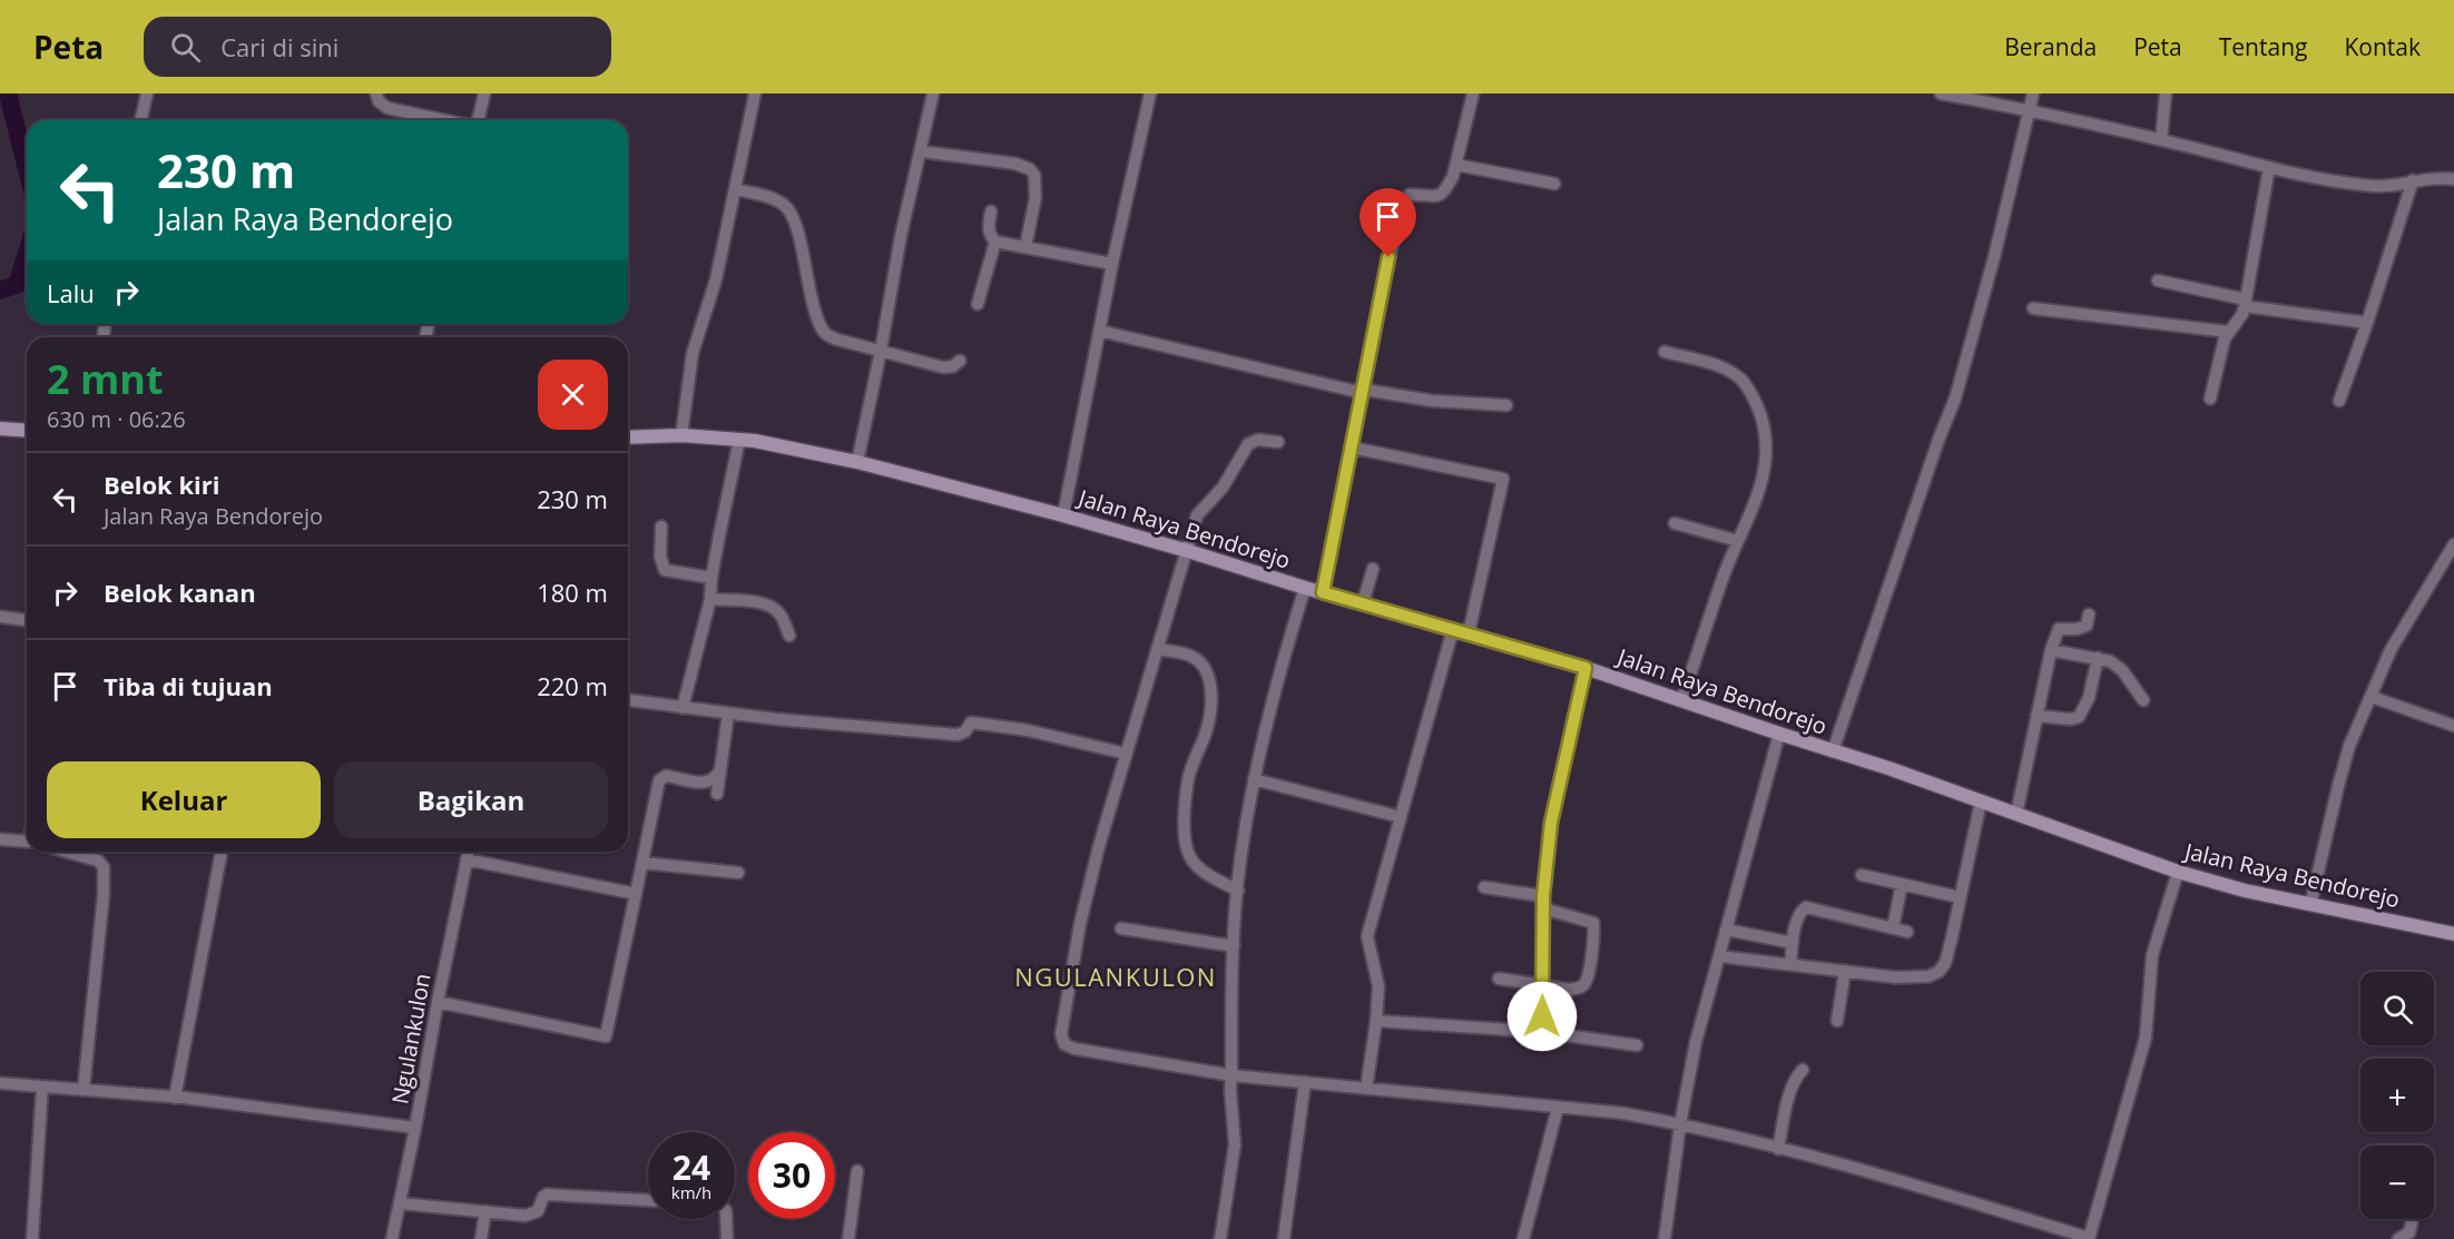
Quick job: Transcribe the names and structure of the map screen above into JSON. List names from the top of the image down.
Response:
{
  "streets": {
    "main road": ["Jalan Raya Bendorejo"],
    "street": ["Ngulankulon"]
  },
  "districts": ["NGULANKULON"],
  "page": {
    "header": "Peta",
    "search": "Cari di sini",
    "nav": [
      "Beranda",
      "Peta",
      "Tentang",
      "Kontak"
    ],
    "turn": ["230 m", "Jalan Raya Bendorejo"],
    "then": "Lalu",
    "heading": ["2 mnt", "630 m · 06:26"],
    "list": [
      {
        "name": "Belok kiri",
        "note": "Jalan Raya Bendorejo",
        "value": "230 m"
      },
      {
        "name": "Belok kanan",
        "value": "180 m"
      },
      {
        "name": "Tiba di tujuan",
        "value": "220 m"
      }
    ],
    "buttons": ["Keluar", "Bagikan"],
    "map_buttons": ["+", "−"],
    "speed": "24 km/h",
    "limit": "30"
  }
}
